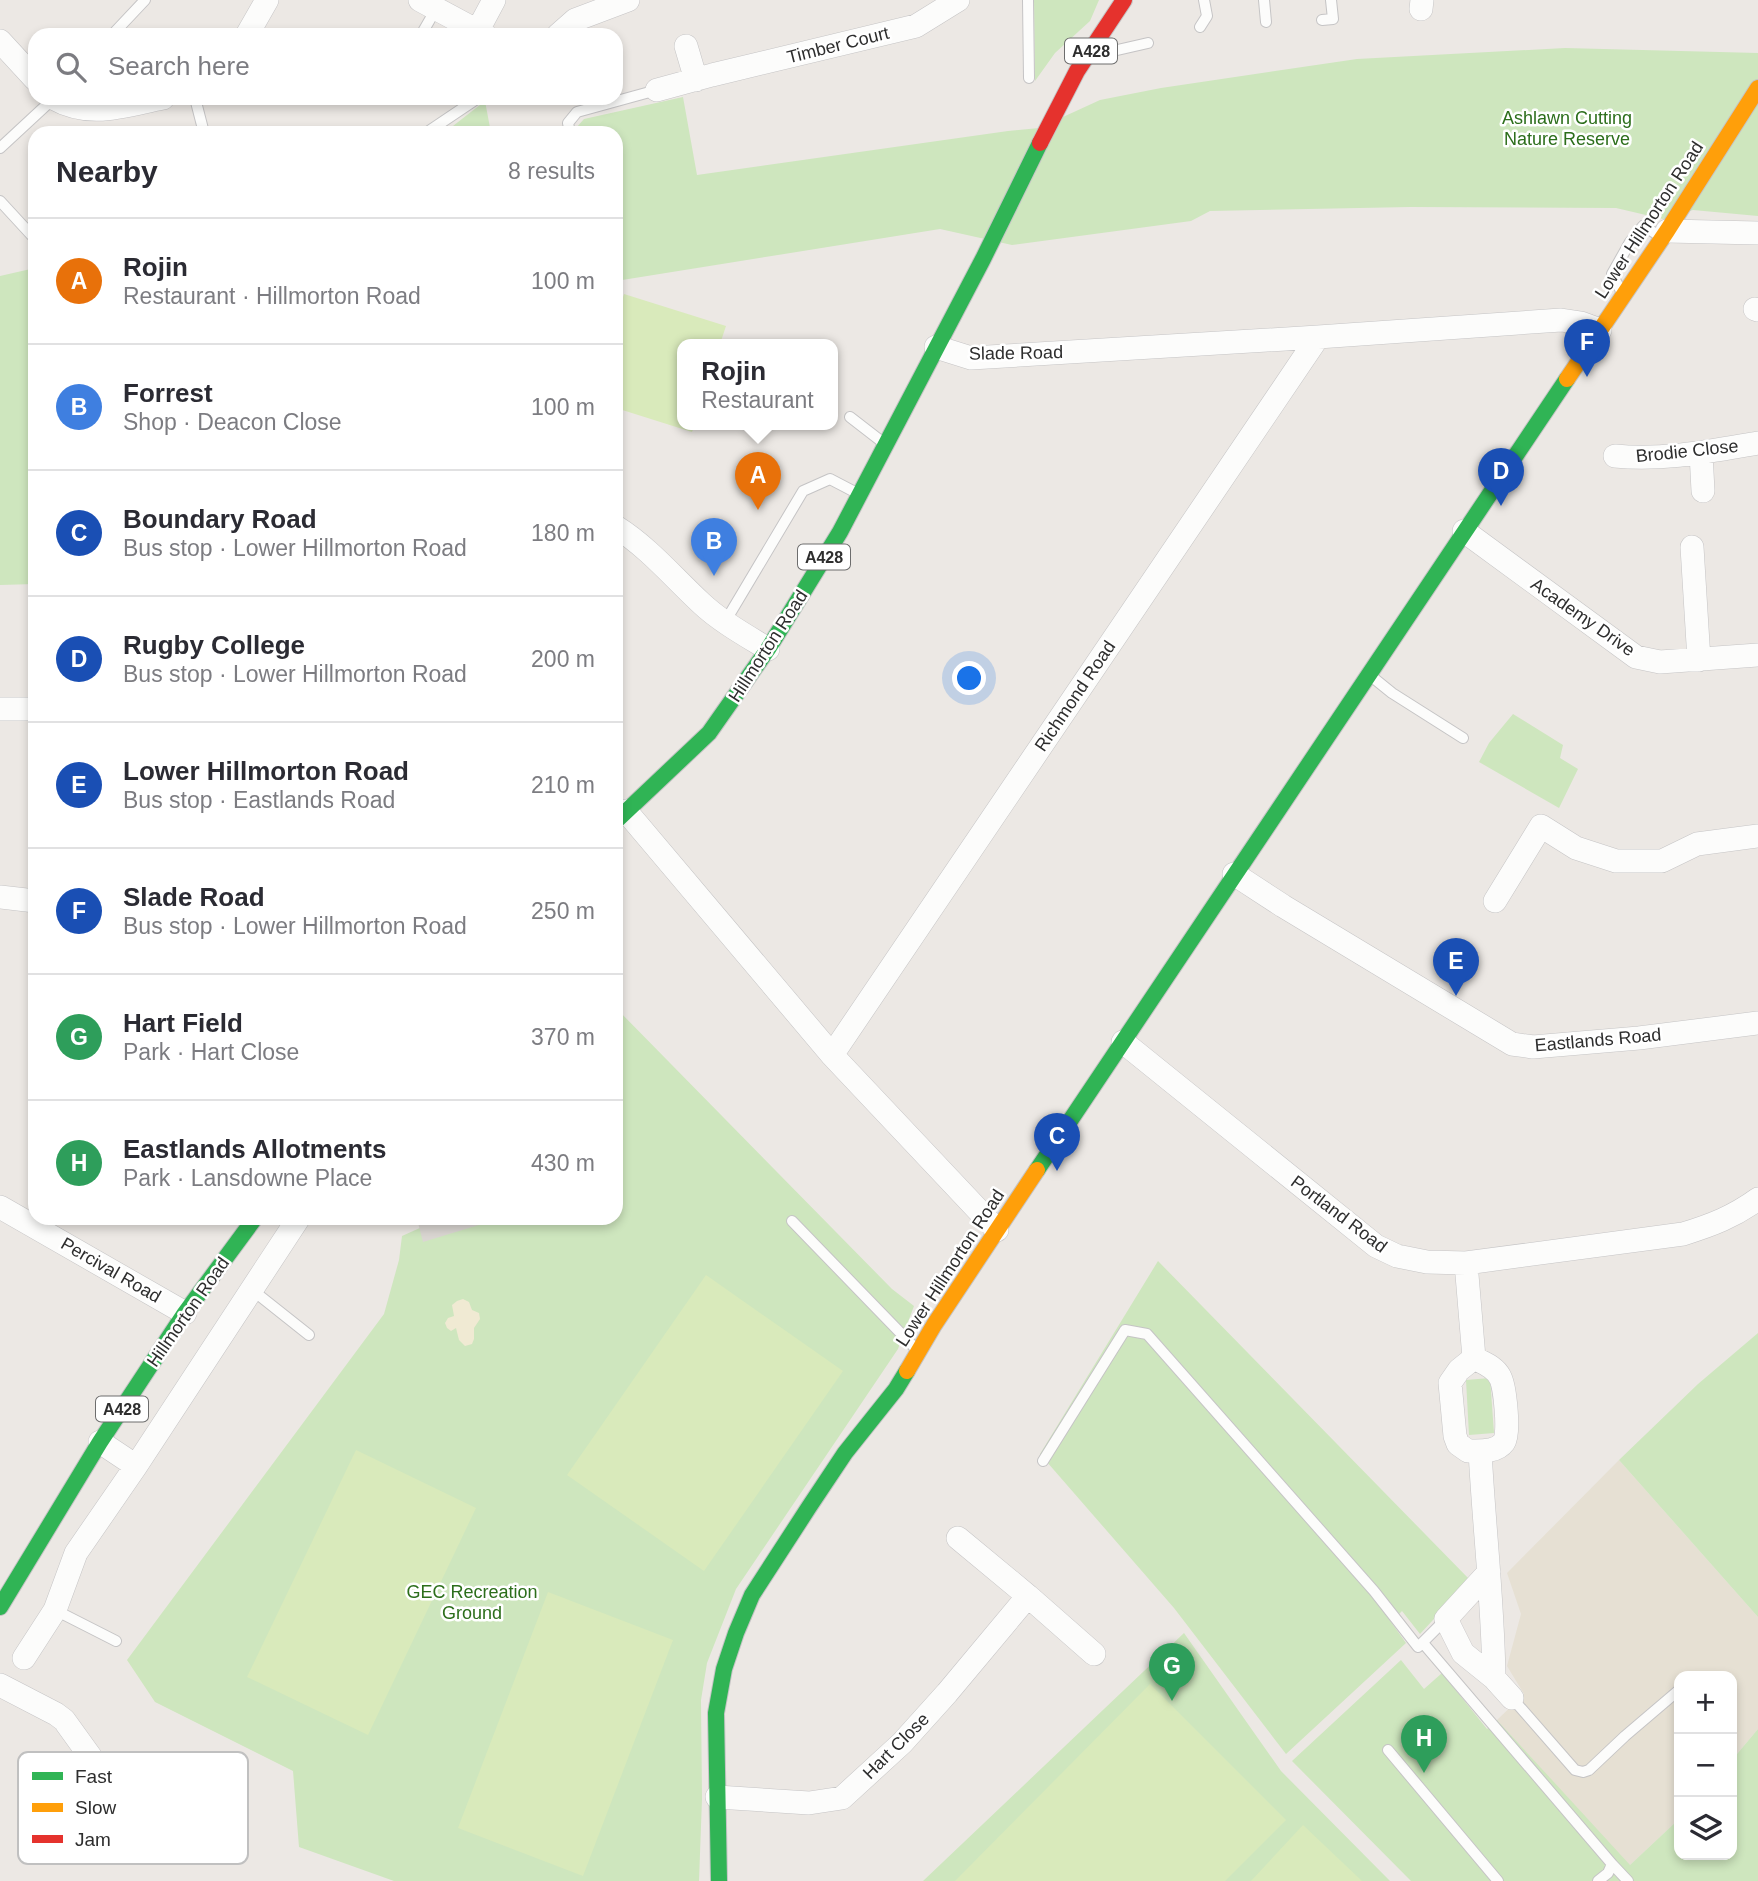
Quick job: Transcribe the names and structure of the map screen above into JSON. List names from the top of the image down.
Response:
{
  "streets": {
    "main road": ["A428", "Lower Hillmorton Road", "Hillmorton Road"],
    "street": [
      "Timber Court",
      "Slade Road",
      "Brodie Close",
      "Academy Drive",
      "Richmond Road",
      "Eastlands Road",
      "Portland Road",
      "Percival Road",
      "Hart Close"
    ]
  },
  "crossings": [
    ["A428", "Hillmorton Road"],
    ["Lower Hillmorton Road", "Slade Road"],
    ["Lower Hillmorton Road", "Academy Drive"],
    ["Lower Hillmorton Road", "Eastlands Road"],
    ["Lower Hillmorton Road", "Portland Road"],
    ["Lower Hillmorton Road", "Hart Close"],
    ["Slade Road", "Hillmorton Road"],
    ["Slade Road", "Richmond Road"],
    ["Hillmorton Road", "Percival Road"]
  ],
  "parks": ["Ashlawn Cutting Nature Reserve", "GEC Recreation Ground"],
  "legend": ["Fast", "Slow", "Jam"],
  "page": {
    "search": "Search here",
    "heading": ["Nearby", "8 results"],
    "list": [
      {
        "mark": "A",
        "name": "Rojin",
        "note": "Restaurant · Hillmorton Road",
        "value": "100 m"
      },
      {
        "mark": "B",
        "name": "Forrest",
        "note": "Shop · Deacon Close",
        "value": "100 m"
      },
      {
        "mark": "C",
        "name": "Boundary Road",
        "note": "Bus stop · Lower Hillmorton Road",
        "value": "180 m"
      },
      {
        "mark": "D",
        "name": "Rugby College",
        "note": "Bus stop · Lower Hillmorton Road",
        "value": "200 m"
      },
      {
        "mark": "E",
        "name": "Lower Hillmorton Road",
        "note": "Bus stop · Eastlands Road",
        "value": "210 m"
      },
      {
        "mark": "F",
        "name": "Slade Road",
        "note": "Bus stop · Lower Hillmorton Road",
        "value": "250 m"
      },
      {
        "mark": "G",
        "name": "Hart Field",
        "note": "Park · Hart Close",
        "value": "370 m"
      },
      {
        "mark": "H",
        "name": "Eastlands Allotments",
        "note": "Park · Lansdowne Place",
        "value": "430 m"
      }
    ],
    "pins": [
      "F",
      "D",
      "A",
      "B",
      "E",
      "C",
      "G",
      "H"
    ],
    "popup": ["Rojin", "Restaurant"],
    "map_buttons": ["+", "−"]
  }
}
